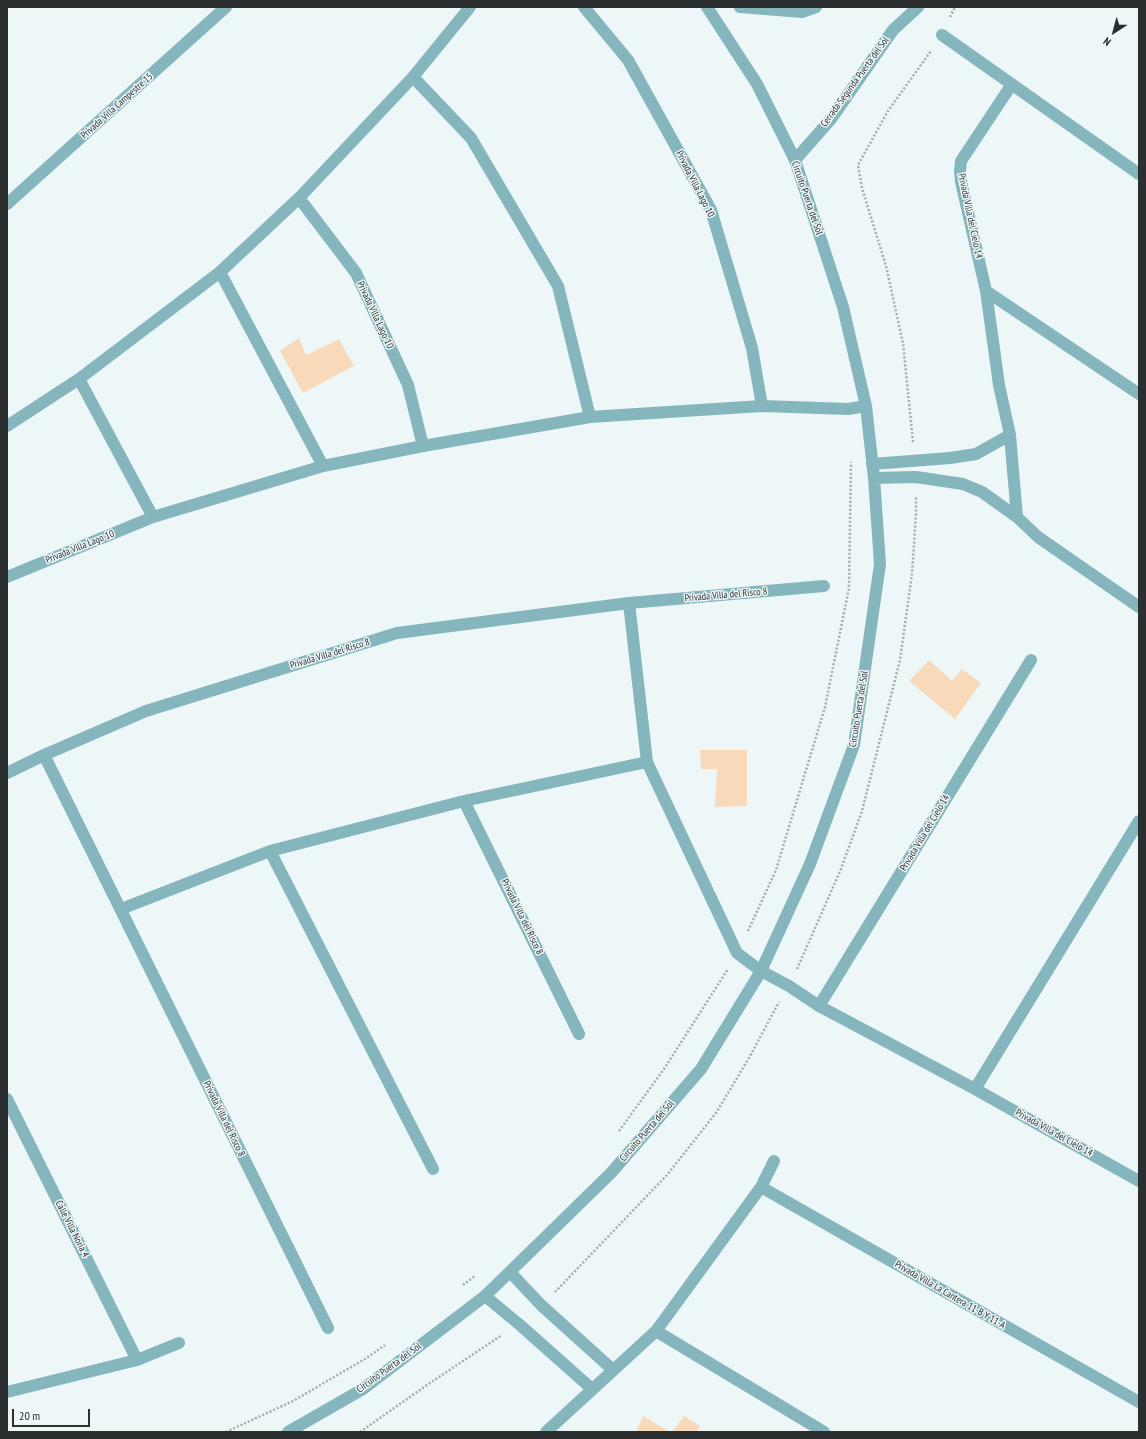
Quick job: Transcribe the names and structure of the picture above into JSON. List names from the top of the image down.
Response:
{
  "streets": {
    "street": [
      "Cerrada Segunda Puerta del Sol",
      "Privada Villa Campestre 15",
      "Privada Villa Lago 10",
      "Circuito Puerta del Sol",
      "Privada Villa del Cielo 14",
      "Privada Villa del Risco 8",
      "Calle Villa Noria 4",
      "Privada Villa La Cantera 11-B Y 11-A"
    ]
  },
  "crossings": [
    ["Cerrada Segunda Puerta del Sol", "Circuito Puerta del Sol"],
    ["Privada Villa Lago 10", "Circuito Puerta del Sol"]
  ],
  "scale_bar": "20 m",
  "north": "bottom left"
}
